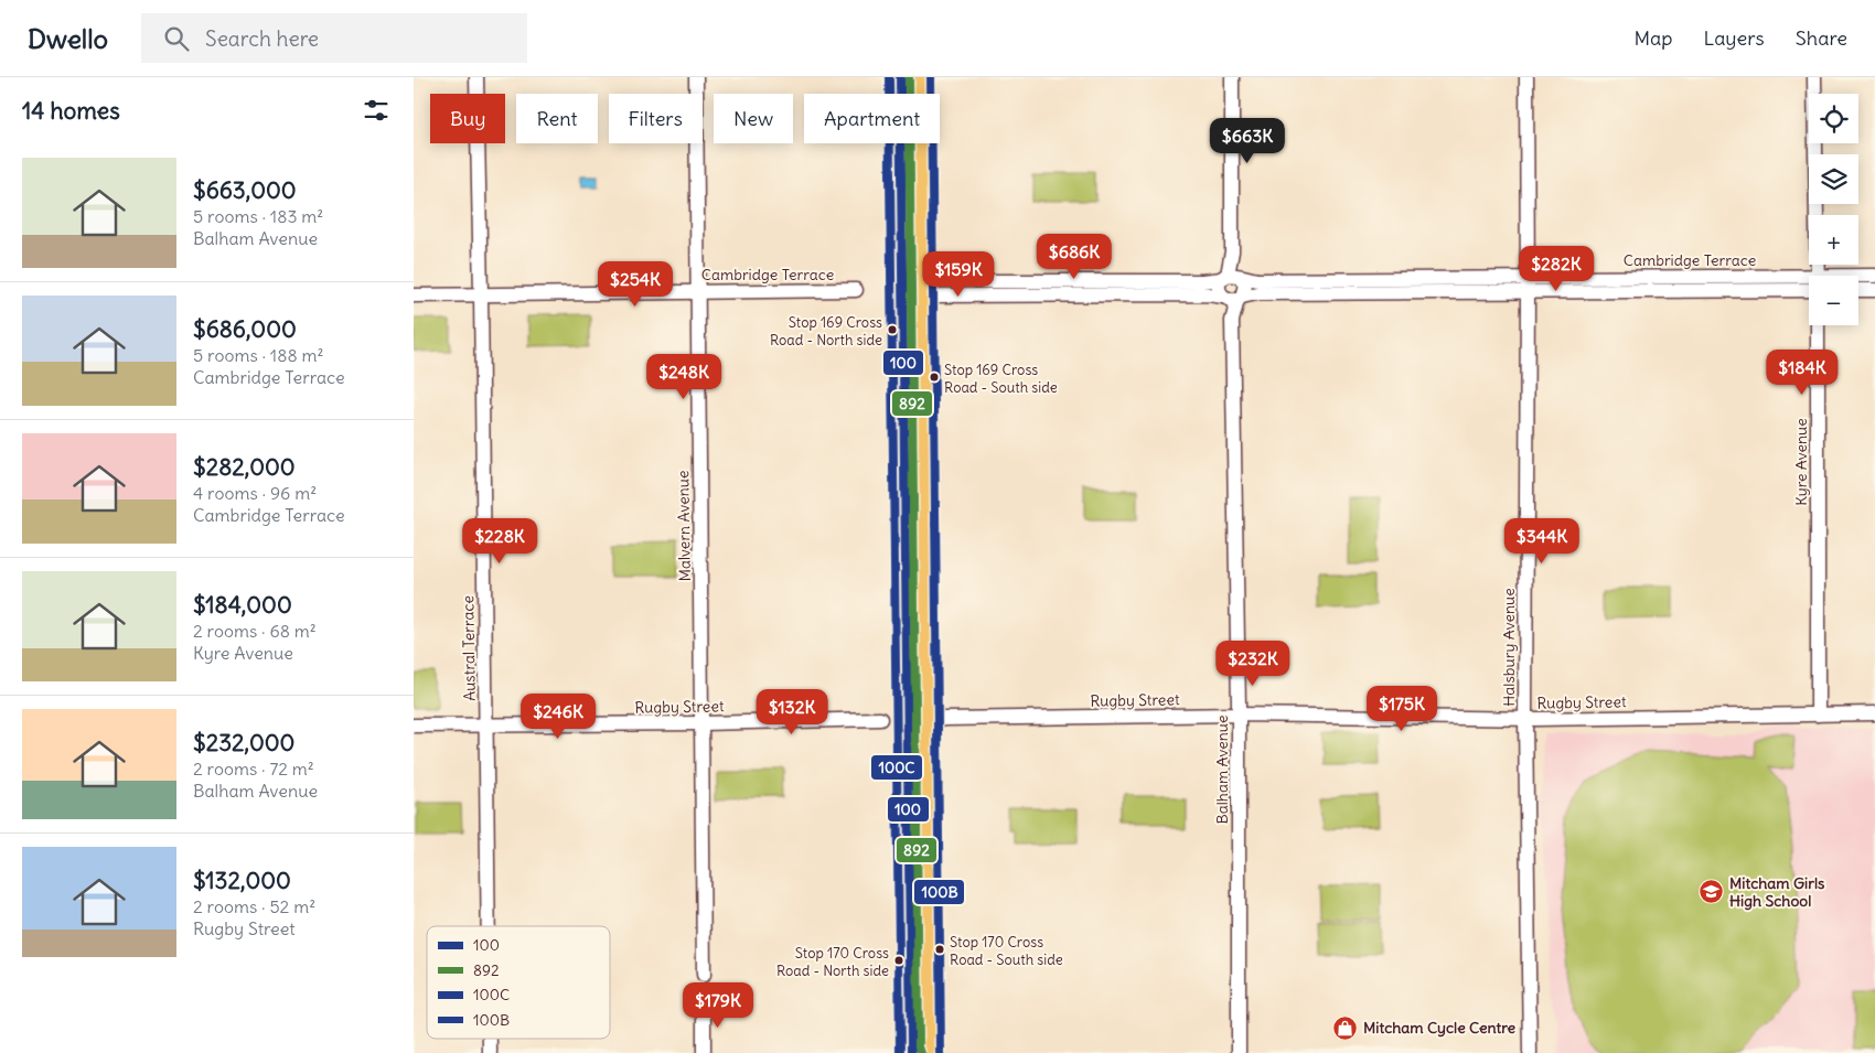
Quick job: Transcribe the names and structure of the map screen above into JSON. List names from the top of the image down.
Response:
{
  "streets": {
    "street": [
      "Cambridge Terrace",
      "Kyre Avenue",
      "Malvern Avenue",
      "Halsbury Avenue",
      "Austral Terrace",
      "Rugby Street",
      "Balham Avenue"
    ]
  },
  "crossings": [
    ["Cambridge Terrace", "Malvern Avenue"],
    ["Cambridge Terrace", "Halsbury Avenue"],
    ["Cambridge Terrace", "Austral Terrace"],
    ["Cambridge Terrace", "Balham Avenue"],
    ["Kyre Avenue", "Rugby Street"],
    ["Malvern Avenue", "Rugby Street"],
    ["Halsbury Avenue", "Rugby Street"],
    ["Austral Terrace", "Rugby Street"],
    ["Rugby Street", "Balham Avenue"]
  ],
  "places": {
    "other": [
      "Stop 169 Cross Road - North side",
      "Stop 169 Cross Road - South side",
      "Stop 170 Cross Road - South side",
      "Stop 170 Cross Road - North side"
    ],
    "school or university": ["Mitcham Girls High School"],
    "shop": ["Mitcham Cycle Centre"]
  },
  "lines": [
    "transit line 100",
    "transit line 892",
    "transit line 100C",
    "transit line 100B"
  ],
  "legend": [
    "100",
    "892",
    "100C",
    "100B"
  ],
  "page": {
    "header": "Dwello",
    "search": "Search here",
    "nav": ["Map", "Layers", "Share"],
    "heading": "14 homes",
    "map_buttons": ["+", "−"],
    "chip": [
      "Buy",
      "Rent",
      "Filters",
      "New",
      "Apartment"
    ],
    "price": [
      "$663K",
      "$686K",
      "$282K",
      "$159K",
      "$254K",
      "$184K",
      "$248K",
      "$228K",
      "$344K",
      "$232K",
      "$175K",
      "$132K",
      "$246K",
      "$179K"
    ],
    "list": [
      {
        "name": "$663,000",
        "note": "5 rooms · 183 m² · Balham Avenue"
      },
      {
        "name": "$686,000",
        "note": "5 rooms · 188 m² · Cambridge Terrace"
      },
      {
        "name": "$282,000",
        "note": "4 rooms · 96 m² · Cambridge Terrace"
      },
      {
        "name": "$184,000",
        "note": "2 rooms · 68 m² · Kyre Avenue"
      },
      {
        "name": "$232,000",
        "note": "2 rooms · 72 m² · Balham Avenue"
      },
      {
        "name": "$132,000",
        "note": "2 rooms · 52 m² · Rugby Street"
      }
    ]
  }
}
